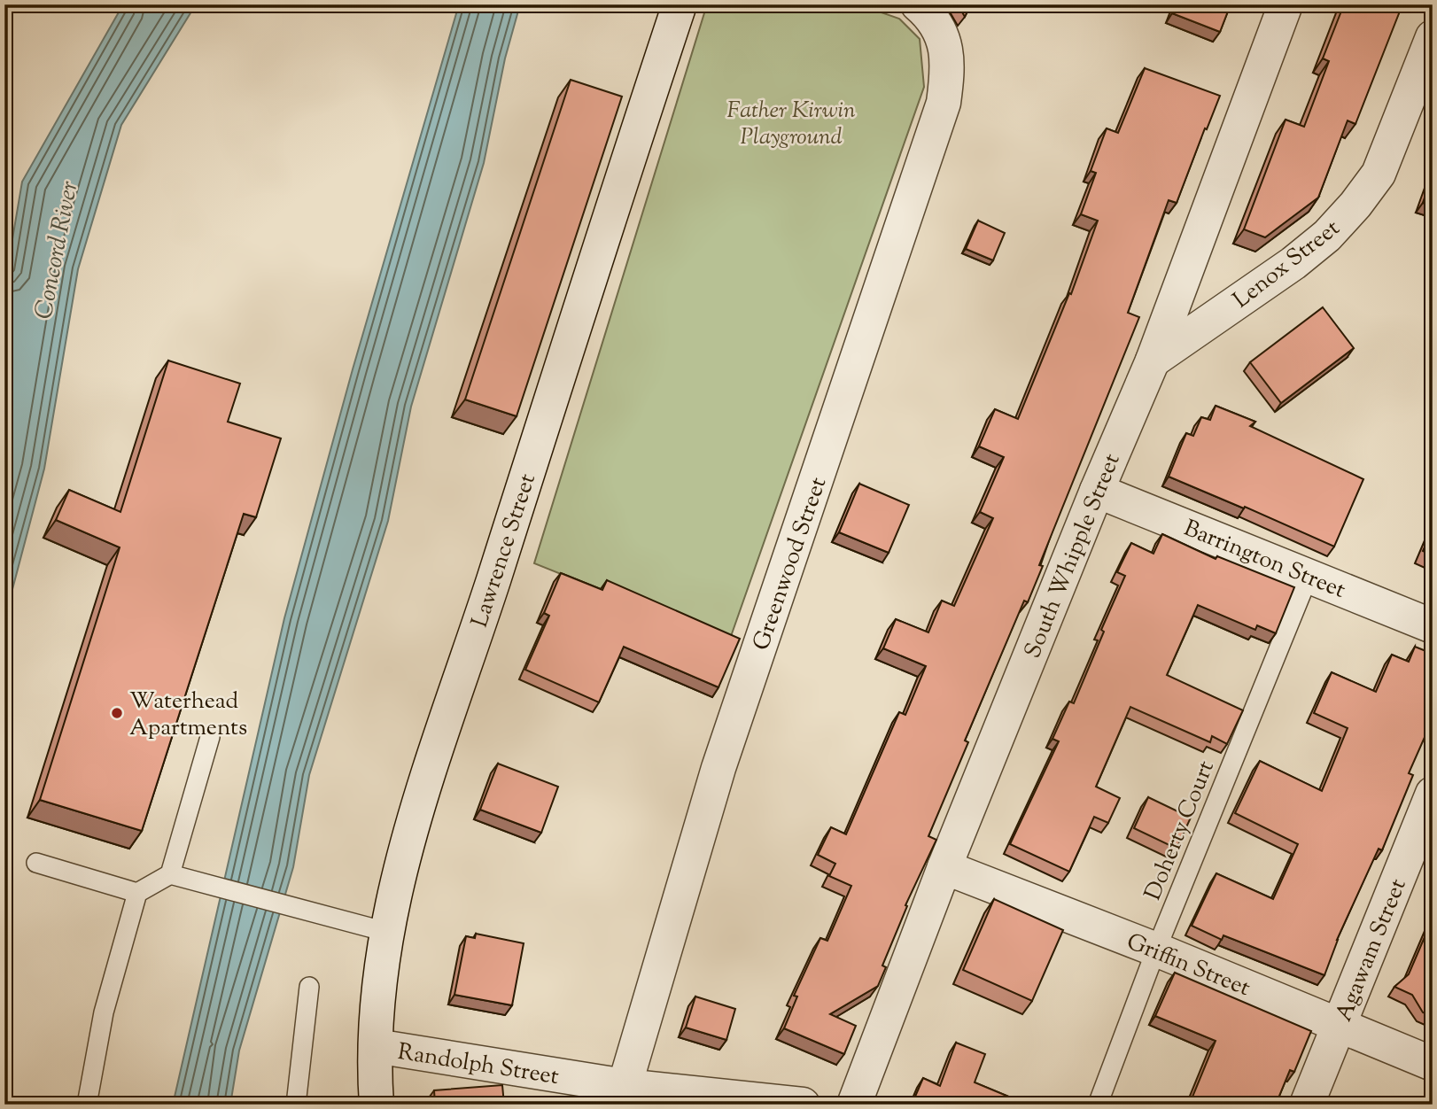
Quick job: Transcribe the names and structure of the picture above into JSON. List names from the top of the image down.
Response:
{
  "streets": {
    "street": [
      "Lenox Street",
      "Lawrence Street",
      "South Whipple Street",
      "Barrington Street",
      "Greenwood Street",
      "Agawam Street",
      "Griffin Street",
      "Randolph Street"
    ],
    "lane": ["Doherty Court"]
  },
  "crossings": [
    ["Lenox Street", "South Whipple Street"],
    ["Lawrence Street", "Randolph Street"],
    ["South Whipple Street", "Barrington Street"],
    ["South Whipple Street", "Griffin Street"],
    ["Barrington Street", "Doherty Court"],
    ["Greenwood Street", "Randolph Street"],
    ["Doherty Court", "Griffin Street"],
    ["Agawam Street", "Griffin Street"]
  ],
  "water": ["Concord River"],
  "parks": ["Father Kirwin Playground"],
  "places": ["Waterhead Apartments"]
}
